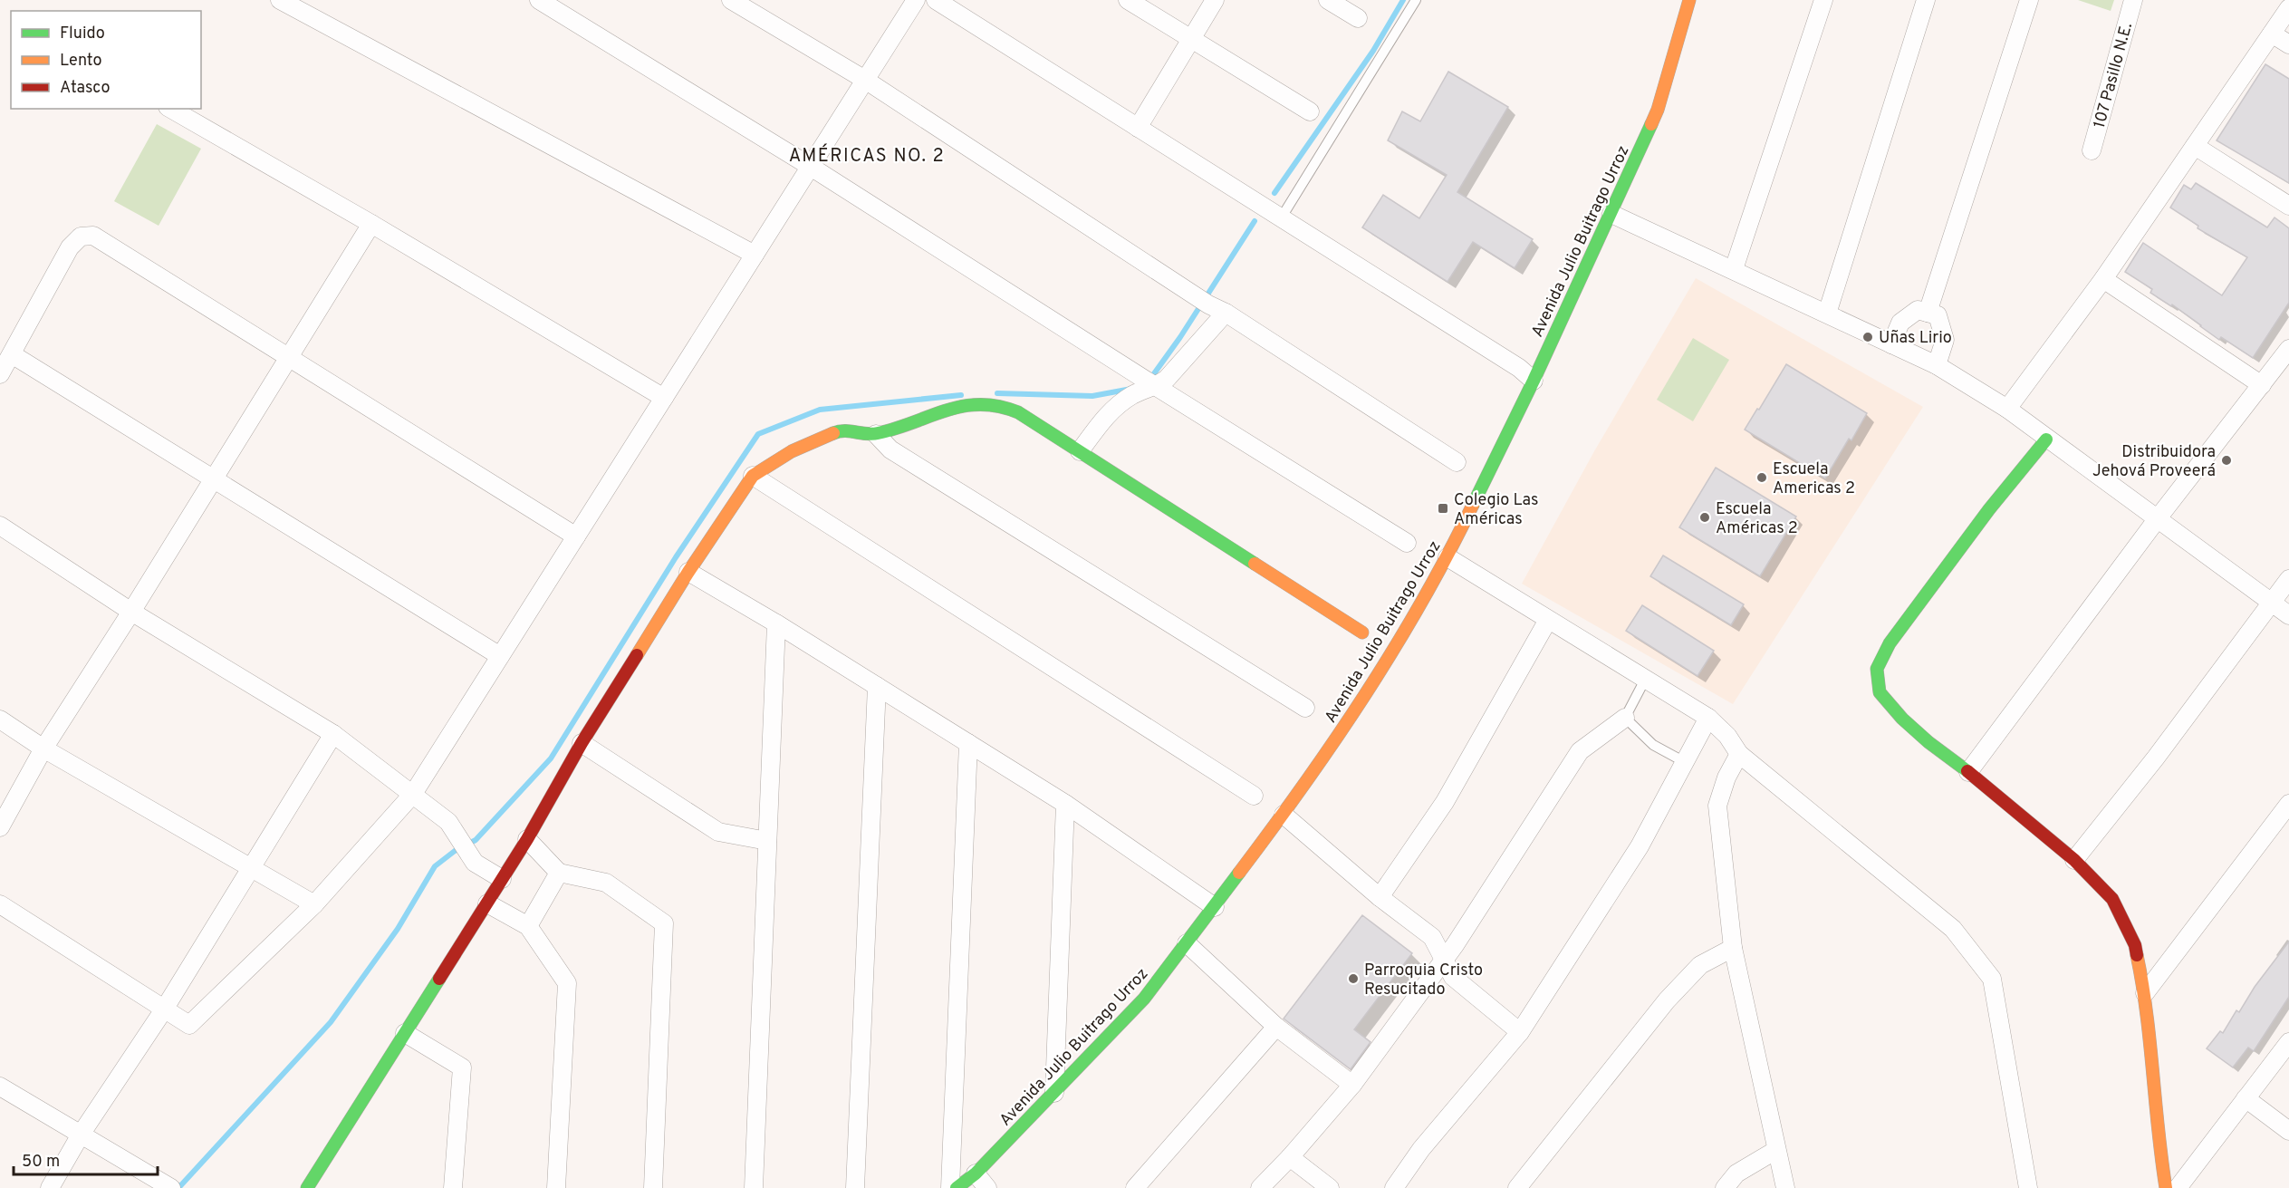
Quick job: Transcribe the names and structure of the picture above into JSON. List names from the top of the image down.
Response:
{
  "streets": {
    "street": ["107 Pasillo N.E.", "Avenida Julio Buitrago Urroz"]
  },
  "districts": ["AMÉRICAS NO. 2"],
  "places": {
    "other": [
      "Uñas Lirio",
      "Distribuidora Jehová Proveerá",
      "Escuela Americas 2",
      "Escuela Américas 2",
      "Parroquia Cristo Resucitado"
    ],
    "transit": ["Colegio Las Américas"]
  },
  "legend": ["Fluido", "Lento", "Atasco"],
  "scale_bar": "50 m"
}
